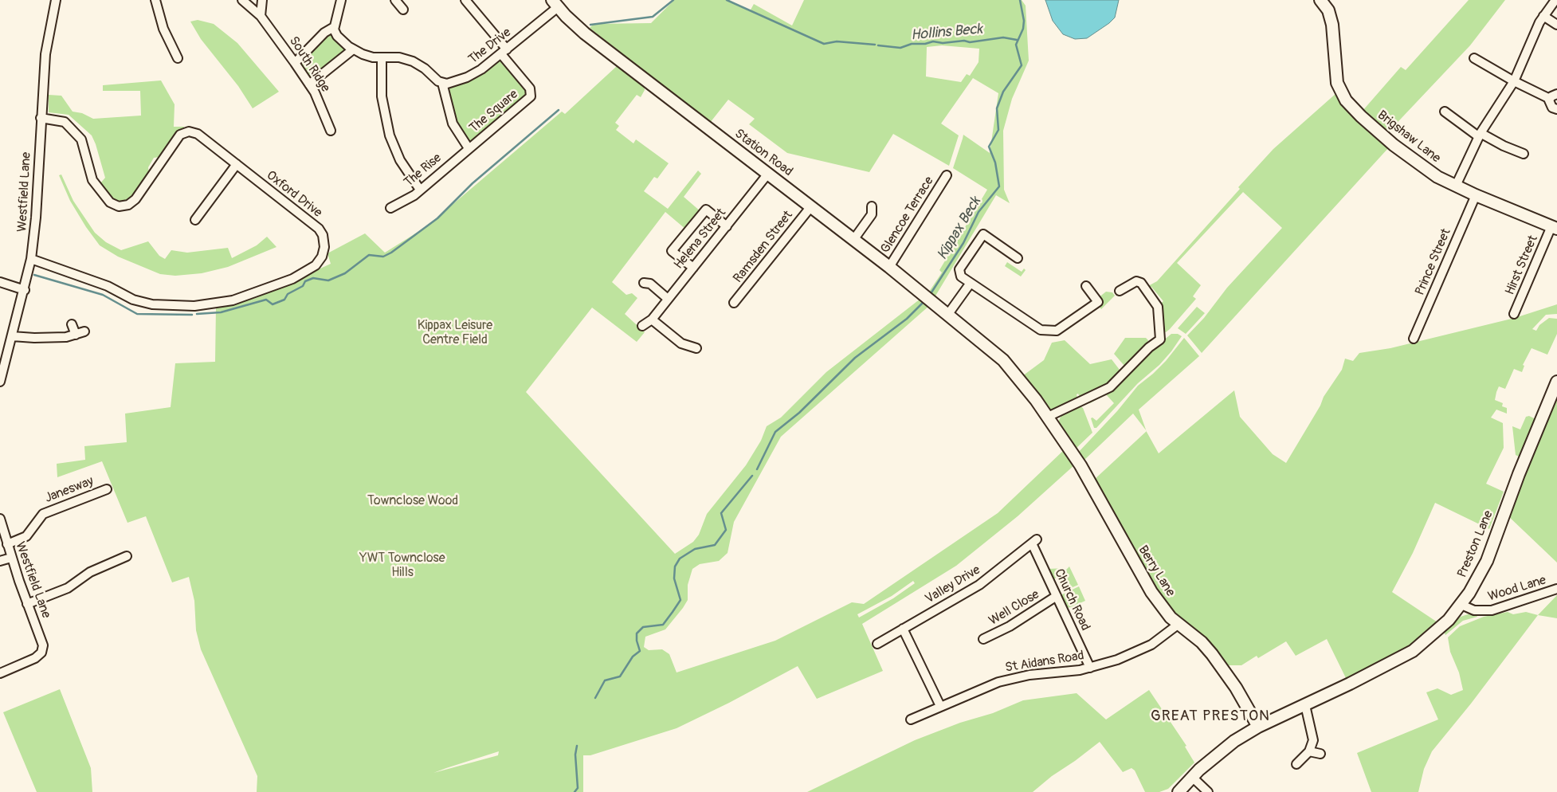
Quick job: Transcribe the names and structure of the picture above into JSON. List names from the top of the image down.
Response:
{
  "streets": {
    "street": [
      "The Drive",
      "South Ridge",
      "The Square",
      "Brigshaw Lane",
      "Station Road",
      "The Rise",
      "Westfield Lane",
      "Oxford Drive",
      "Glencoe Terrace",
      "Helena Street",
      "Ramsden Street",
      "Prince Street",
      "Hirst Street",
      "Janesway",
      "Preston Lane",
      "Berry Lane",
      "Valley Drive",
      "Wood Lane",
      "Church Road",
      "Well Close",
      "St Aidans Road"
    ]
  },
  "crossings": [
    ["The Drive", "The Square"],
    ["The Drive", "Station Road"],
    ["The Square", "The Rise"],
    ["Brigshaw Lane", "Prince Street"],
    ["Brigshaw Lane", "Hirst Street"],
    ["Station Road", "Glencoe Terrace"],
    ["Station Road", "Helena Street"],
    ["Station Road", "Ramsden Street"],
    ["Station Road", "Berry Lane"],
    ["Westfield Lane", "Oxford Drive"],
    ["Westfield Lane", "Janesway"],
    ["Preston Lane", "Berry Lane"],
    ["Preston Lane", "Wood Lane"],
    ["Berry Lane", "St Aidans Road"],
    ["Valley Drive", "Church Road"],
    ["Church Road", "Well Close"],
    ["Church Road", "St Aidans Road"]
  ],
  "districts": ["GREAT PRESTON"],
  "water": ["Hollins Beck", "Kippax Beck"],
  "parks": ["Kippax Leisure Centre Field", "Townclose Wood", "YWT Townclose Hills"]
}
